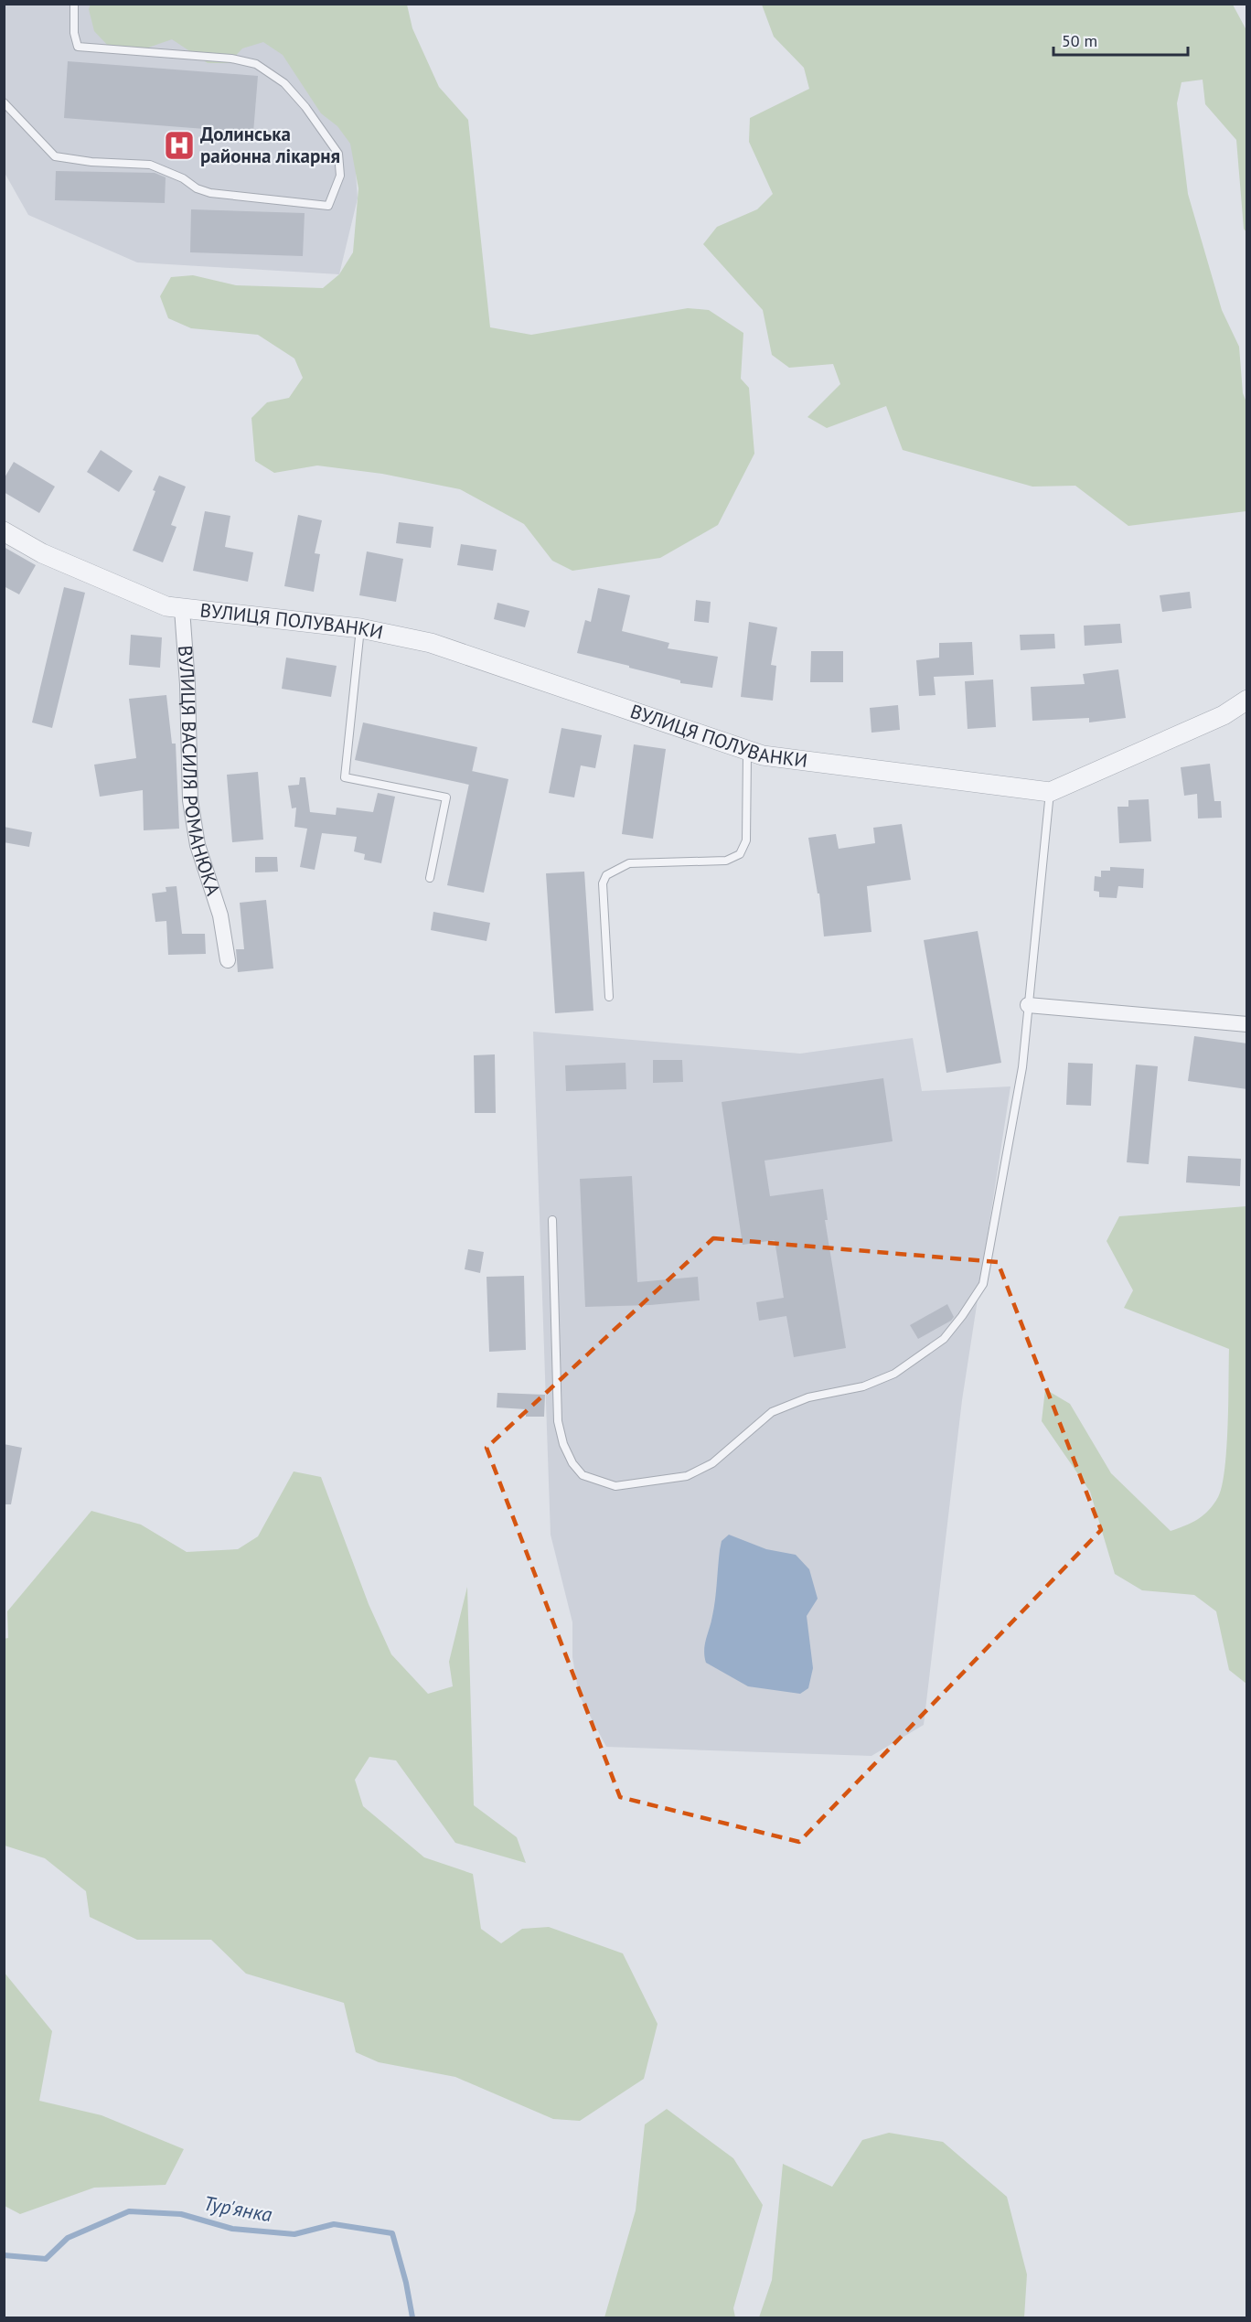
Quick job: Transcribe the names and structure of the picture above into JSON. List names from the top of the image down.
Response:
{
  "streets": {
    "street": ["ВУЛИЦЯ ПОЛУВАНКИ", "ВУЛИЦЯ ВАСИЛЯ РОМАНЮКА"]
  },
  "crossings": [
    ["ВУЛИЦЯ ПОЛУВАНКИ", "ВУЛИЦЯ ВАСИЛЯ РОМАНЮКА"]
  ],
  "water": ["Тур'янка"],
  "places": {
    "hospital": ["Долинська районна лікарня"]
  },
  "scale_bar": "50 m"
}
